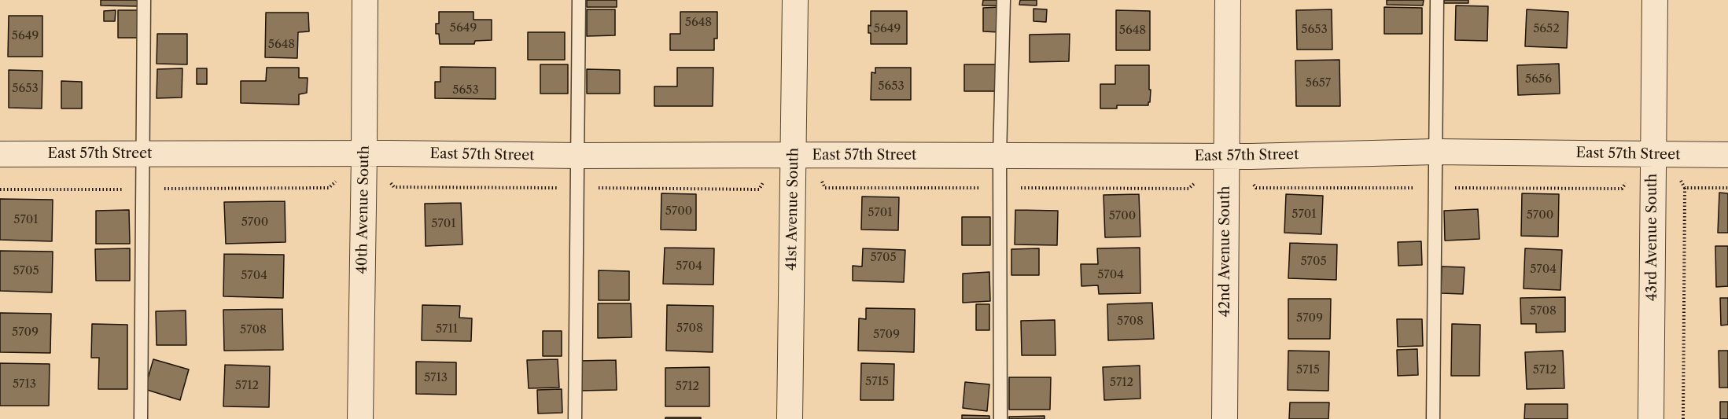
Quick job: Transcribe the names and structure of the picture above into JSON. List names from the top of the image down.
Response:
{
  "streets": {
    "street": [
      "East 57th Street",
      "41st Avenue South",
      "40th Avenue South",
      "43rd Avenue South",
      "42nd Avenue South"
    ]
  },
  "crossings": [
    ["East 57th Street", "41st Avenue South"],
    ["East 57th Street", "40th Avenue South"],
    ["East 57th Street", "43rd Avenue South"],
    ["East 57th Street", "42nd Avenue South"]
  ],
  "house_numbers": [
    "5648",
    "5649",
    "5649",
    "5652",
    "5653",
    "5648",
    "5649",
    "5648",
    "5656",
    "5657",
    "5653",
    "5653",
    "5653",
    "5700",
    "5701",
    "5701",
    "5700",
    "5700",
    "5701",
    "5700",
    "5701",
    "5705",
    "5705",
    "5704",
    "5704",
    "5705",
    "5704",
    "5704",
    "5708",
    "5709",
    "5708",
    "5708",
    "5711",
    "5708",
    "5709",
    "5709",
    "5715",
    "5712",
    "5713",
    "5715",
    "5712",
    "5713",
    "5712",
    "5712"
  ]
}
